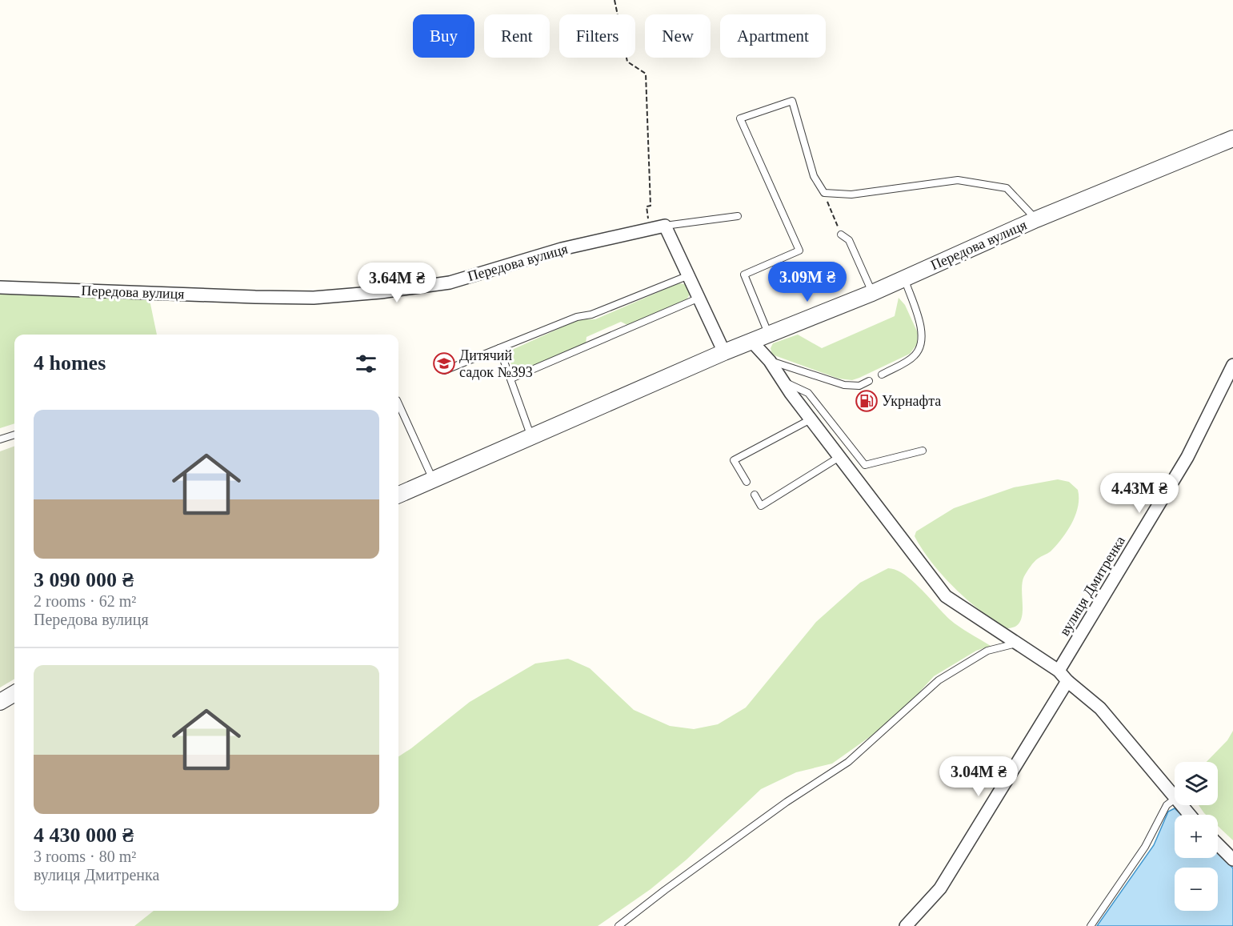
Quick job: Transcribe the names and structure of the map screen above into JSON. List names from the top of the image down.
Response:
{
  "streets": {
    "street": ["Передова вулиця", "вулиця Дмитренка"]
  },
  "places": {
    "school or university": ["Дитячий садок №393"],
    "fuel station": ["Укрнафта"]
  },
  "page": {
    "chip": [
      "Buy",
      "Rent",
      "Filters",
      "New",
      "Apartment"
    ],
    "price": [
      "3.09M ₴",
      "3.64M ₴",
      "4.43M ₴",
      "3.04M ₴"
    ],
    "heading": "4 homes",
    "list": [
      {
        "name": "3 090 000 ₴",
        "note": "2 rooms · 62 m² · Передова вулиця"
      },
      {
        "name": "4 430 000 ₴",
        "note": "3 rooms · 80 m² · вулиця Дмитренка"
      }
    ],
    "map_buttons": ["+", "−"]
  }
}
